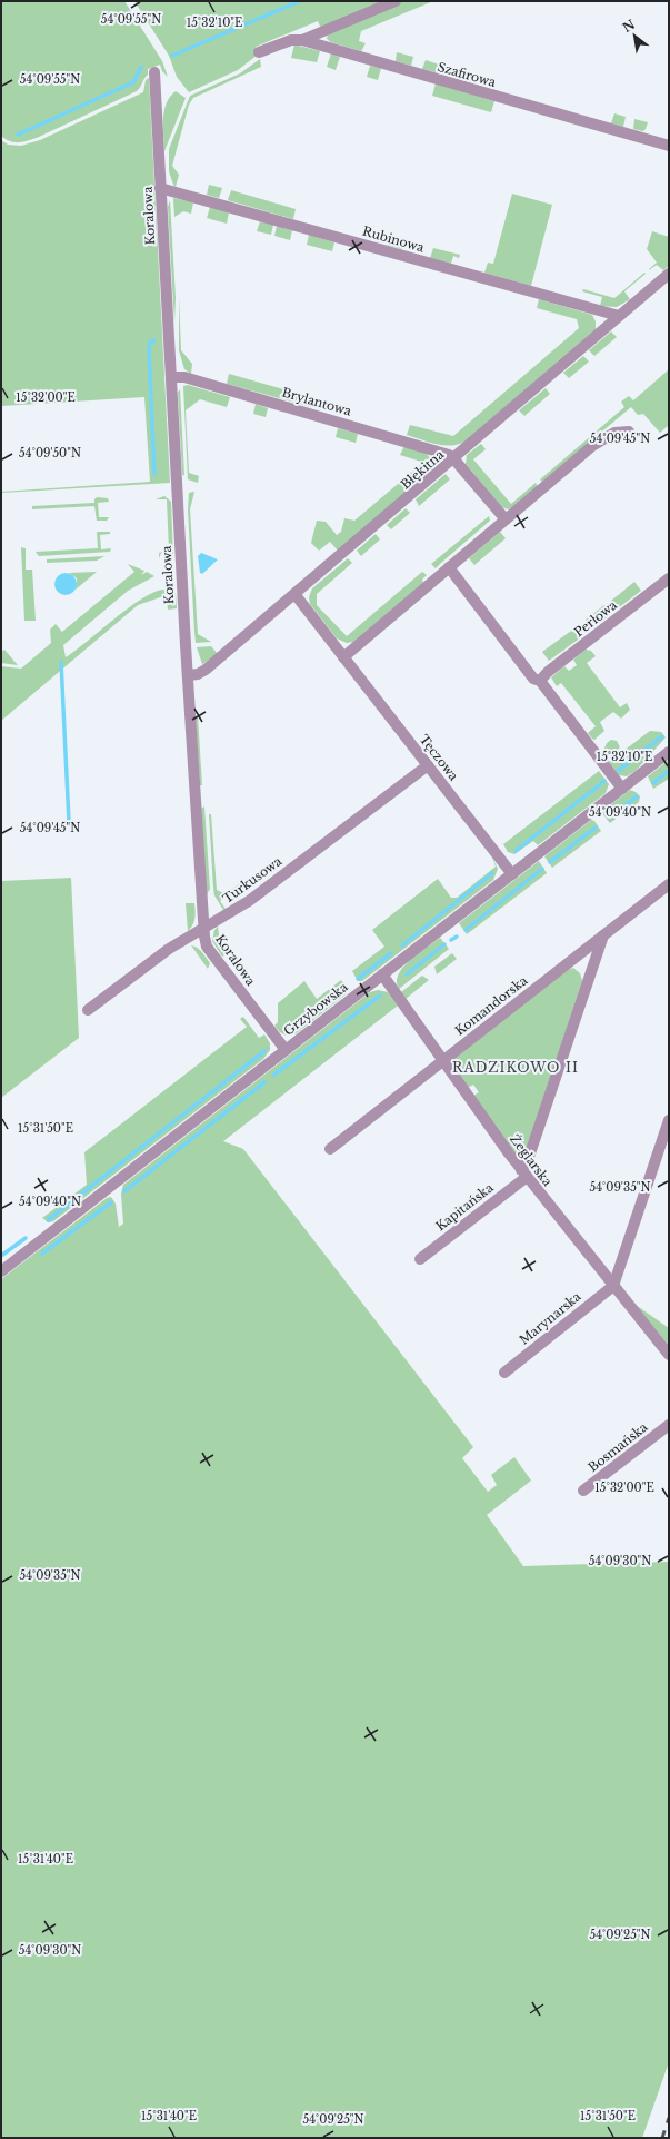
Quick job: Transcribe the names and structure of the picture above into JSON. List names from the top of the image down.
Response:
{
  "streets": {
    "street": [
      "Szafirowa",
      "Koralowa",
      "Rubinowa",
      "Brylantowa",
      "Błękitna",
      "Perłowa",
      "Tęczowa",
      "Turkusowa",
      "Komandorska",
      "Grzybowska",
      "Żeglarska",
      "Kapitańska",
      "Marynarska",
      "Bosmańska"
    ]
  },
  "crossings": [
    ["Koralowa", "Rubinowa"],
    ["Koralowa", "Brylantowa"],
    ["Koralowa", "Błękitna"],
    ["Koralowa", "Turkusowa"],
    ["Koralowa", "Grzybowska"],
    ["Rubinowa", "Błękitna"],
    ["Brylantowa", "Błękitna"],
    ["Błękitna", "Tęczowa"],
    ["Tęczowa", "Turkusowa"],
    ["Tęczowa", "Grzybowska"],
    ["Komandorska", "Żeglarska"],
    ["Grzybowska", "Żeglarska"],
    ["Żeglarska", "Kapitańska"],
    ["Żeglarska", "Marynarska"]
  ],
  "districts": ["RADZIKOWO II"],
  "north": "top left",
  "coordinates": [
    "54°09'55\"N",
    "15°32'10\"E",
    "15°32'00\"E",
    "54°09'45\"N",
    "54°09'50\"N",
    "54°09'40\"N",
    "15°31'50\"E",
    "54°09'35\"N",
    "54°09'30\"N",
    "15°31'40\"E",
    "54°09'25\"N"
  ]
}
